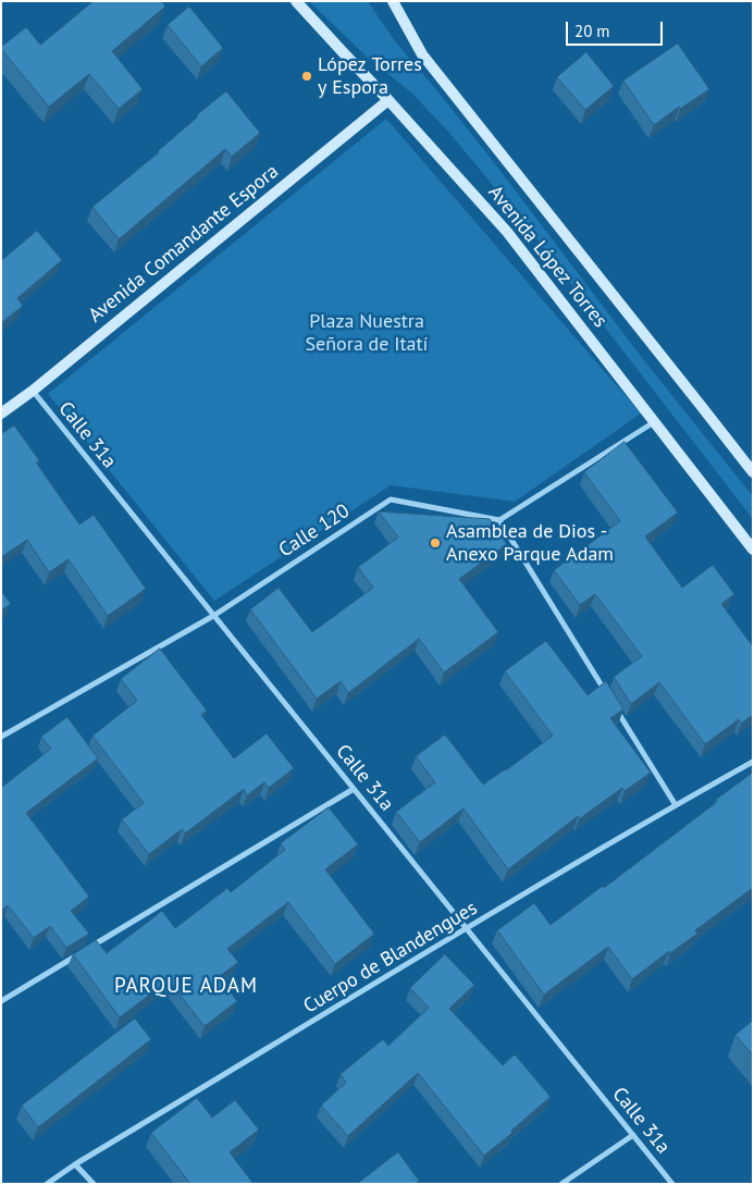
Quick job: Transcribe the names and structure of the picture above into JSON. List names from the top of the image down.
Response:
{
  "streets": {
    "main road": ["Avenida Comandante Espora", "Avenida López Torres"],
    "street": ["Calle 31a", "Calle 120", "Cuerpo de Blandengues"]
  },
  "crossings": [
    ["Avenida Comandante Espora", "Avenida López Torres"],
    ["Avenida Comandante Espora", "Calle 31a"],
    ["Calle 31a", "Calle 120"],
    ["Calle 31a", "Cuerpo de Blandengues"]
  ],
  "districts": ["PARQUE ADAM"],
  "parks": ["Plaza Nuestra Señora de Itatí"],
  "places": ["López Torres y Espora", "Asamblea de Dios - Anexo Parque Adam"],
  "scale_bar": "20 m"
}
